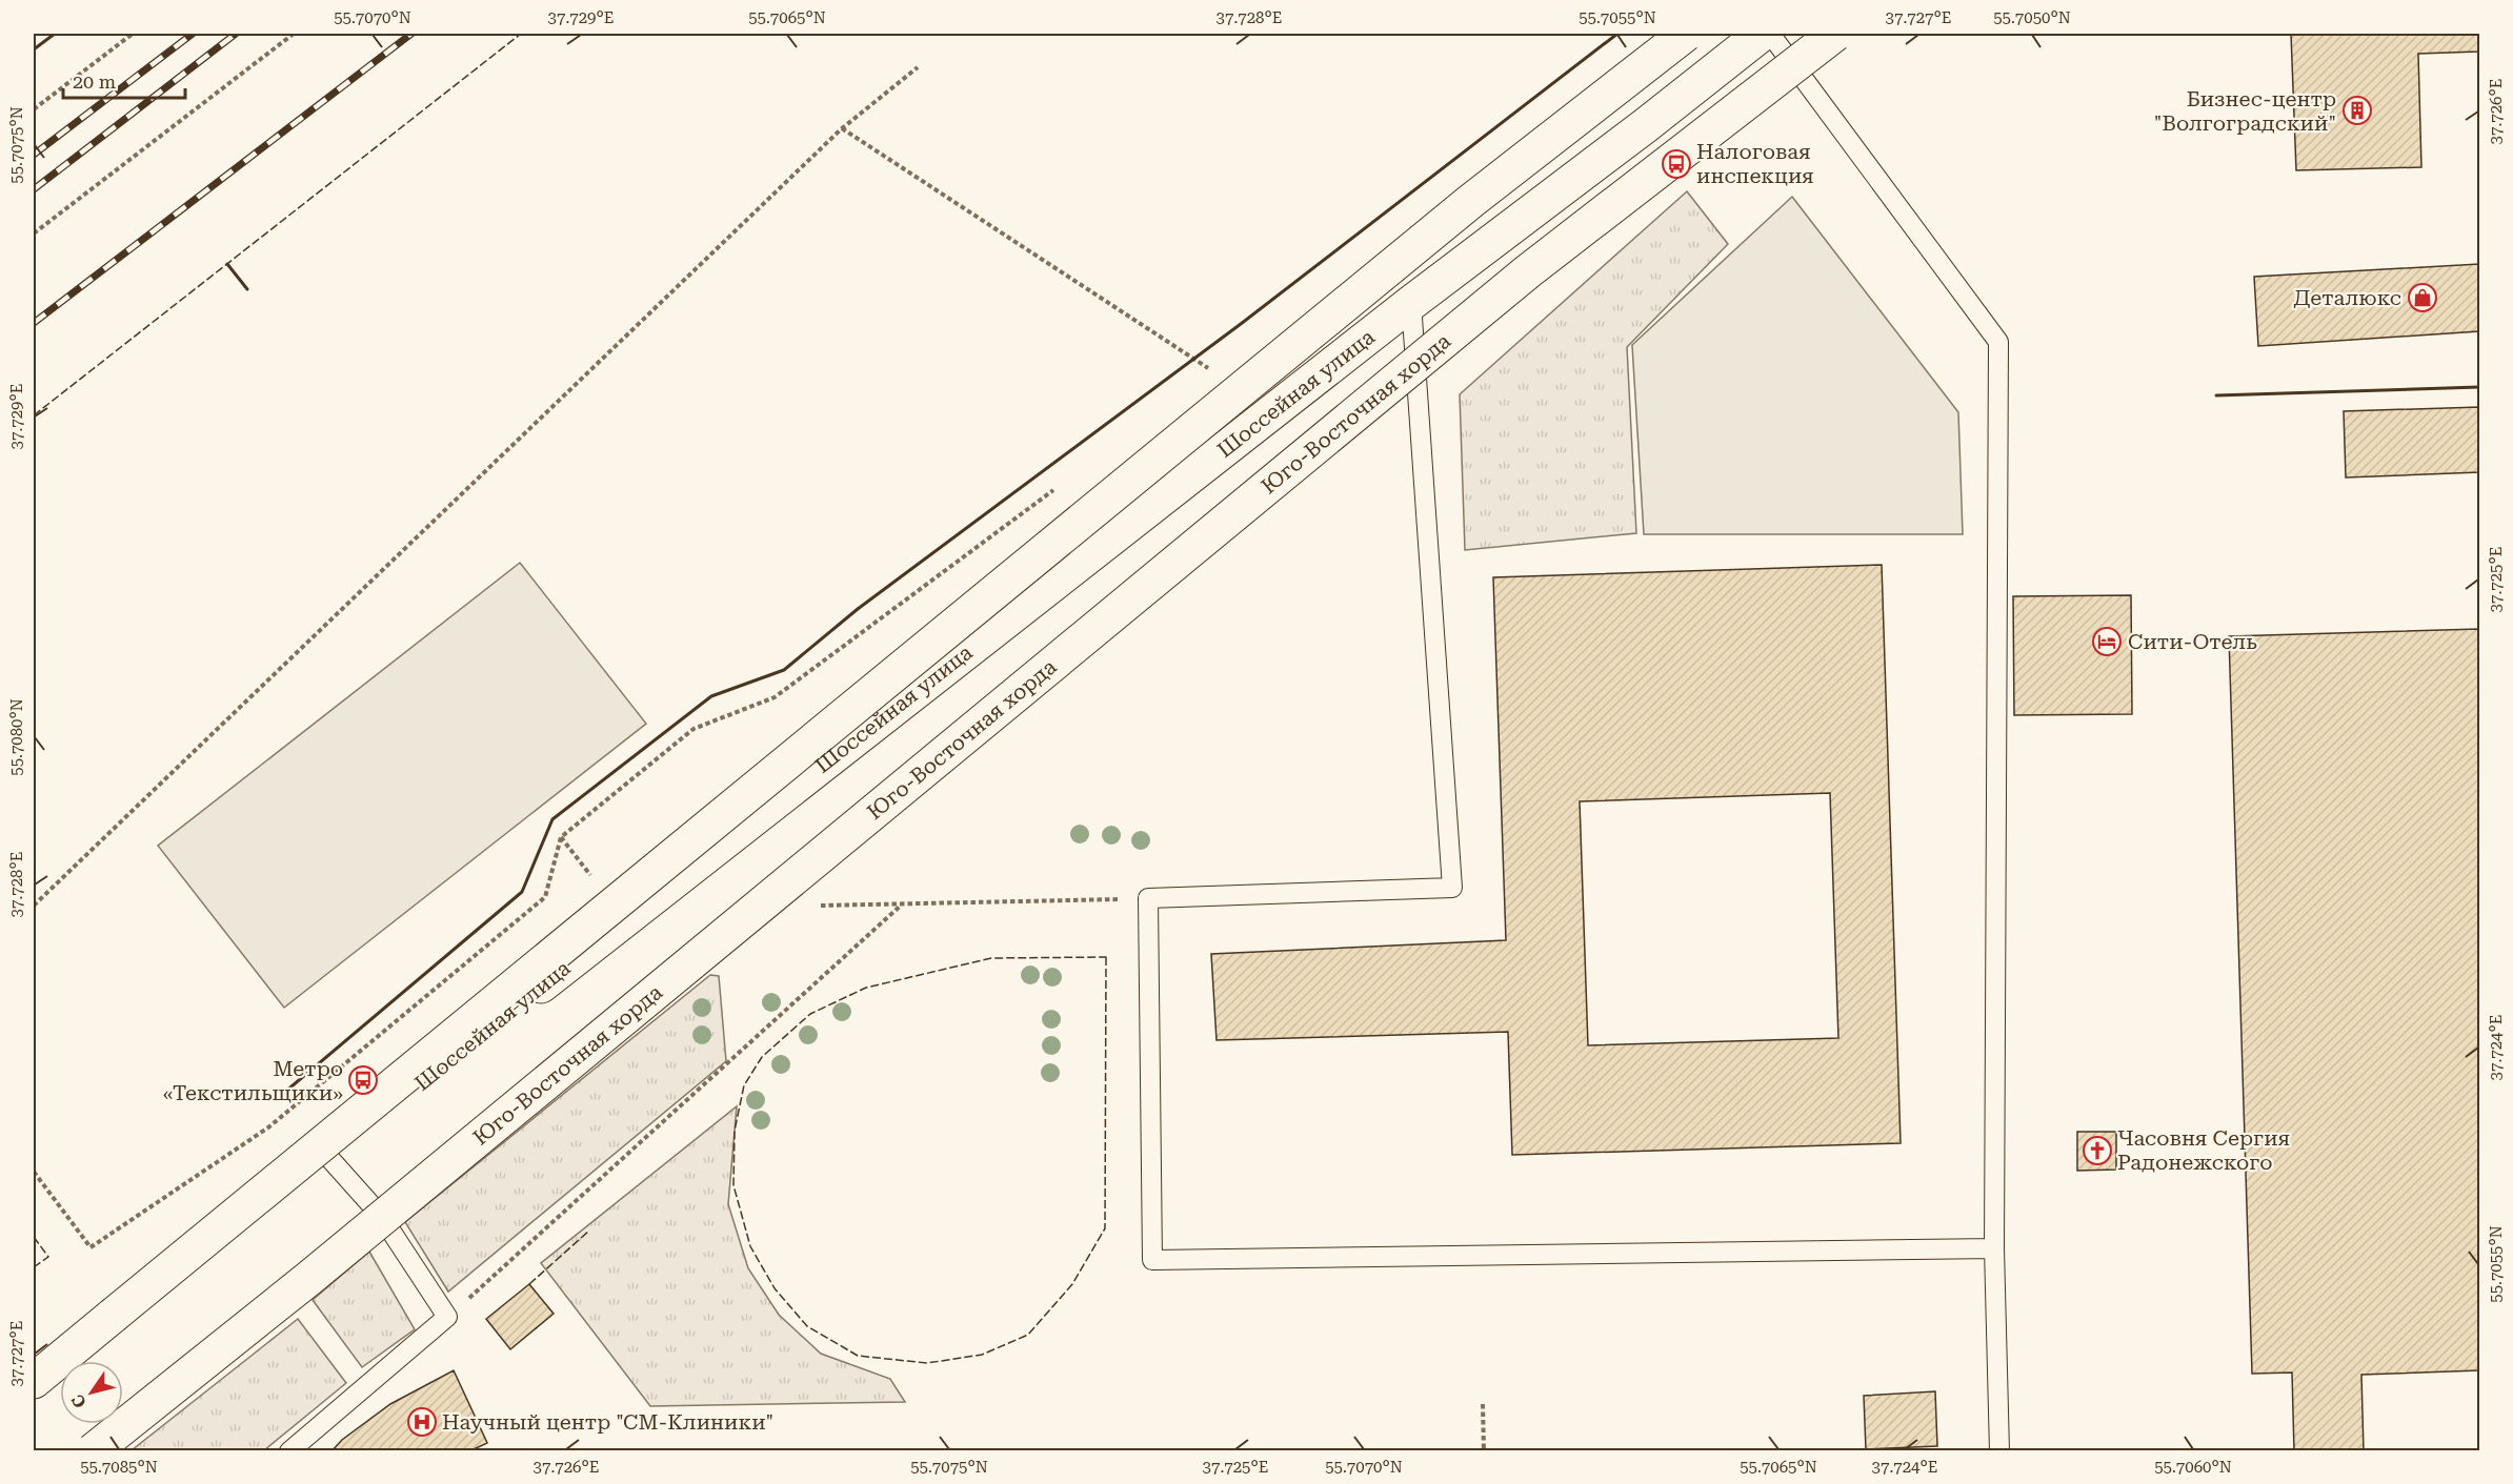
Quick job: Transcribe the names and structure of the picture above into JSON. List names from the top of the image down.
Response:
{
  "streets": {
    "main road": ["Шоссейная улица", "Юго-Восточная хорда"]
  },
  "places": {
    "building": ["Бизнес-центр \"Волгоградский\""],
    "bus stop": ["Налоговая инспекция", "Метро «Текстильщики»"],
    "shop": ["Деталюкс"],
    "hotel": ["Сити-Отель"],
    "church": ["Часовня Сергия Радонежского"],
    "hospital": ["Научный центр \"СМ-Клиники\""]
  },
  "scale_bar": "20 m",
  "north": "bottom left",
  "coordinates": [
    "55.7070°N",
    "37.729°E",
    "55.7065°N",
    "37.728°E",
    "55.7055°N",
    "37.727°E",
    "55.7050°N",
    "37.726°E",
    "55.7075°N",
    "37.725°E",
    "55.7080°N",
    "37.724°E",
    "55.7085°N",
    "55.7060°N"
  ]
}
